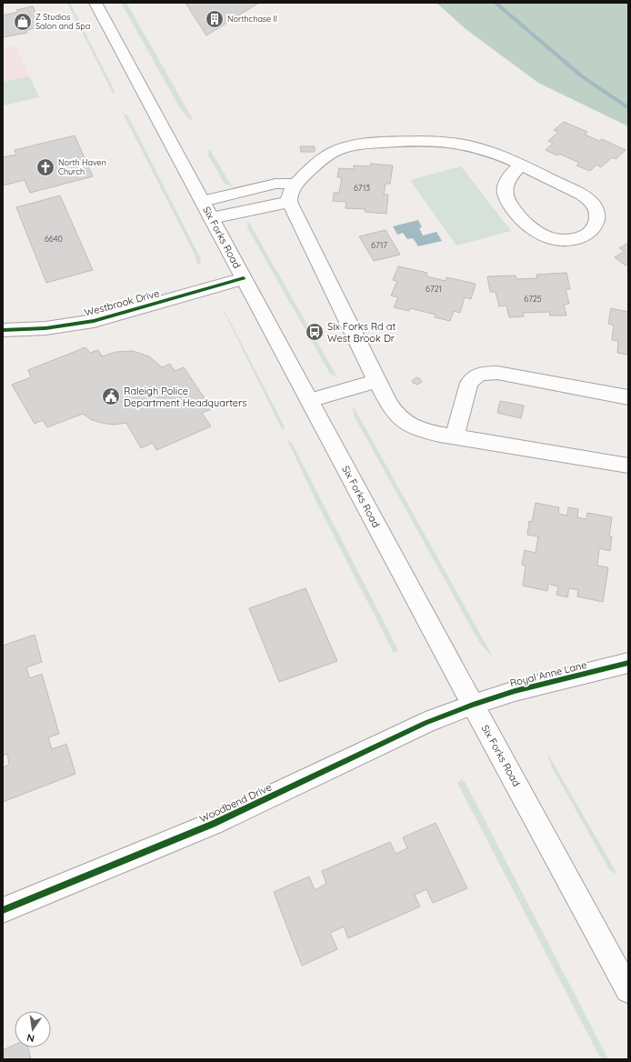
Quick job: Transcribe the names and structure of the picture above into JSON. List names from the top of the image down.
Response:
{
  "streets": {
    "main road": [
      "Six Forks Road",
      "Westbrook Drive",
      "Royal Anne Lane",
      "Woodbend Drive"
    ]
  },
  "crossings": [
    ["Six Forks Road", "Westbrook Drive"],
    ["Six Forks Road", "Royal Anne Lane"],
    ["Six Forks Road", "Woodbend Drive"],
    ["Royal Anne Lane", "Woodbend Drive"]
  ],
  "places": {
    "building": ["Northchase II"],
    "shop": ["Z Studios Salon and Spa"],
    "church": ["North Haven Church"],
    "bus stop": ["Six Forks Rd at West Brook Dr"],
    "public building": ["Raleigh Police Department Headquarters"]
  },
  "house_numbers": [
    "6713",
    "6640",
    "6717",
    "6721",
    "6725"
  ],
  "north": "bottom"
}
